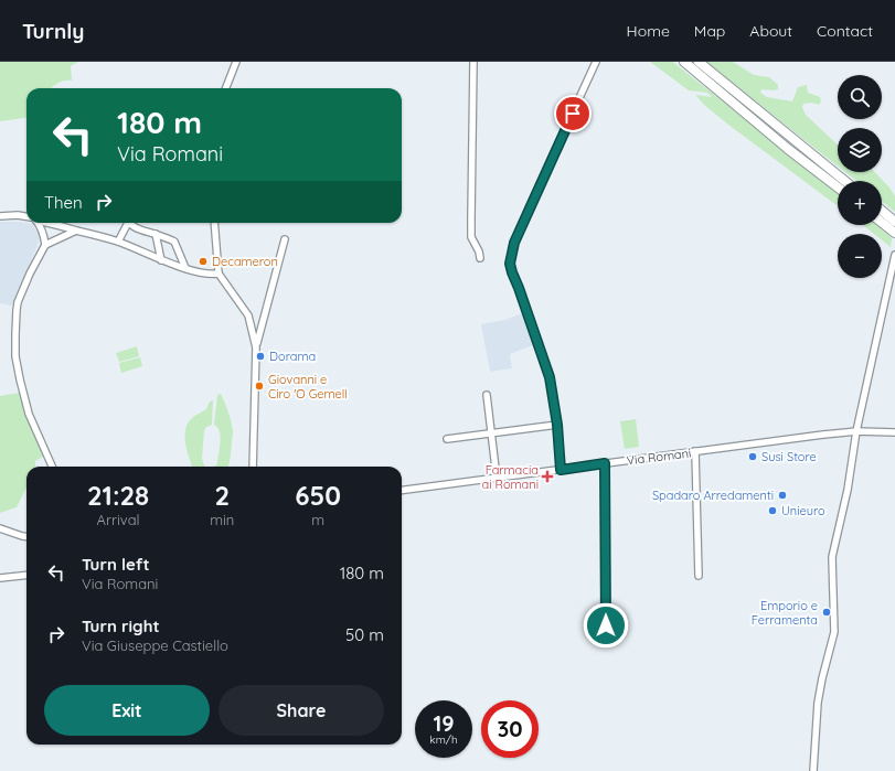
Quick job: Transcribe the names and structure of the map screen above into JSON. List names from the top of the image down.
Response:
{
  "streets": {
    "street": ["Via Romani"]
  },
  "places": {
    "other": [
      "Decameron",
      "Dorama",
      "Giovanni e Ciro 'O Gemell",
      "Susi Store",
      "Spadaro Arredamenti",
      "Unieuro",
      "Emporio e Ferramenta"
    ],
    "health": ["Farmacia ai Romani"]
  },
  "page": {
    "header": "Turnly",
    "nav": [
      "Home",
      "Map",
      "About",
      "Contact"
    ],
    "map_buttons": ["+", "−"],
    "turn": ["180 m", "Via Romani"],
    "then": "Then",
    "eta": [
      "21:28",
      "Arrival",
      "2",
      "min",
      "650",
      "m"
    ],
    "list": [
      {
        "name": "Turn left",
        "note": "Via Romani",
        "value": "180 m"
      },
      {
        "name": "Turn right",
        "note": "Via Giuseppe Castiello",
        "value": "50 m"
      }
    ],
    "buttons": ["Exit", "Share"],
    "speed": "19 km/h",
    "limit": "30"
  }
}
